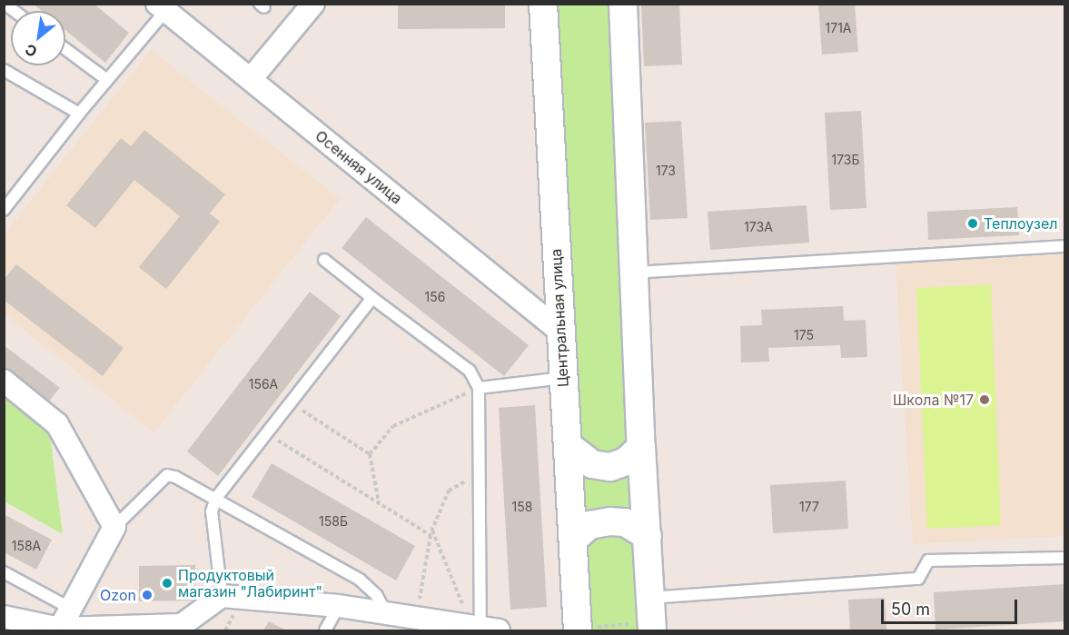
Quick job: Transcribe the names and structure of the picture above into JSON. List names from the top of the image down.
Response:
{
  "streets": {
    "street": ["Осенняя улица", "Центральная улица"]
  },
  "crossings": [
    ["Осенняя улица", "Центральная улица"]
  ],
  "places": [
    "Теплоузел",
    "Школа №17",
    "Продуктовый магазин \"Лабиринт\"",
    "Ozon"
  ],
  "house_numbers": [
    "171А",
    "173Б",
    "173",
    "173А",
    "156",
    "175",
    "156А",
    "158",
    "177",
    "158Б",
    "158А"
  ],
  "scale_bar": "50 m",
  "north": "bottom left"
}
